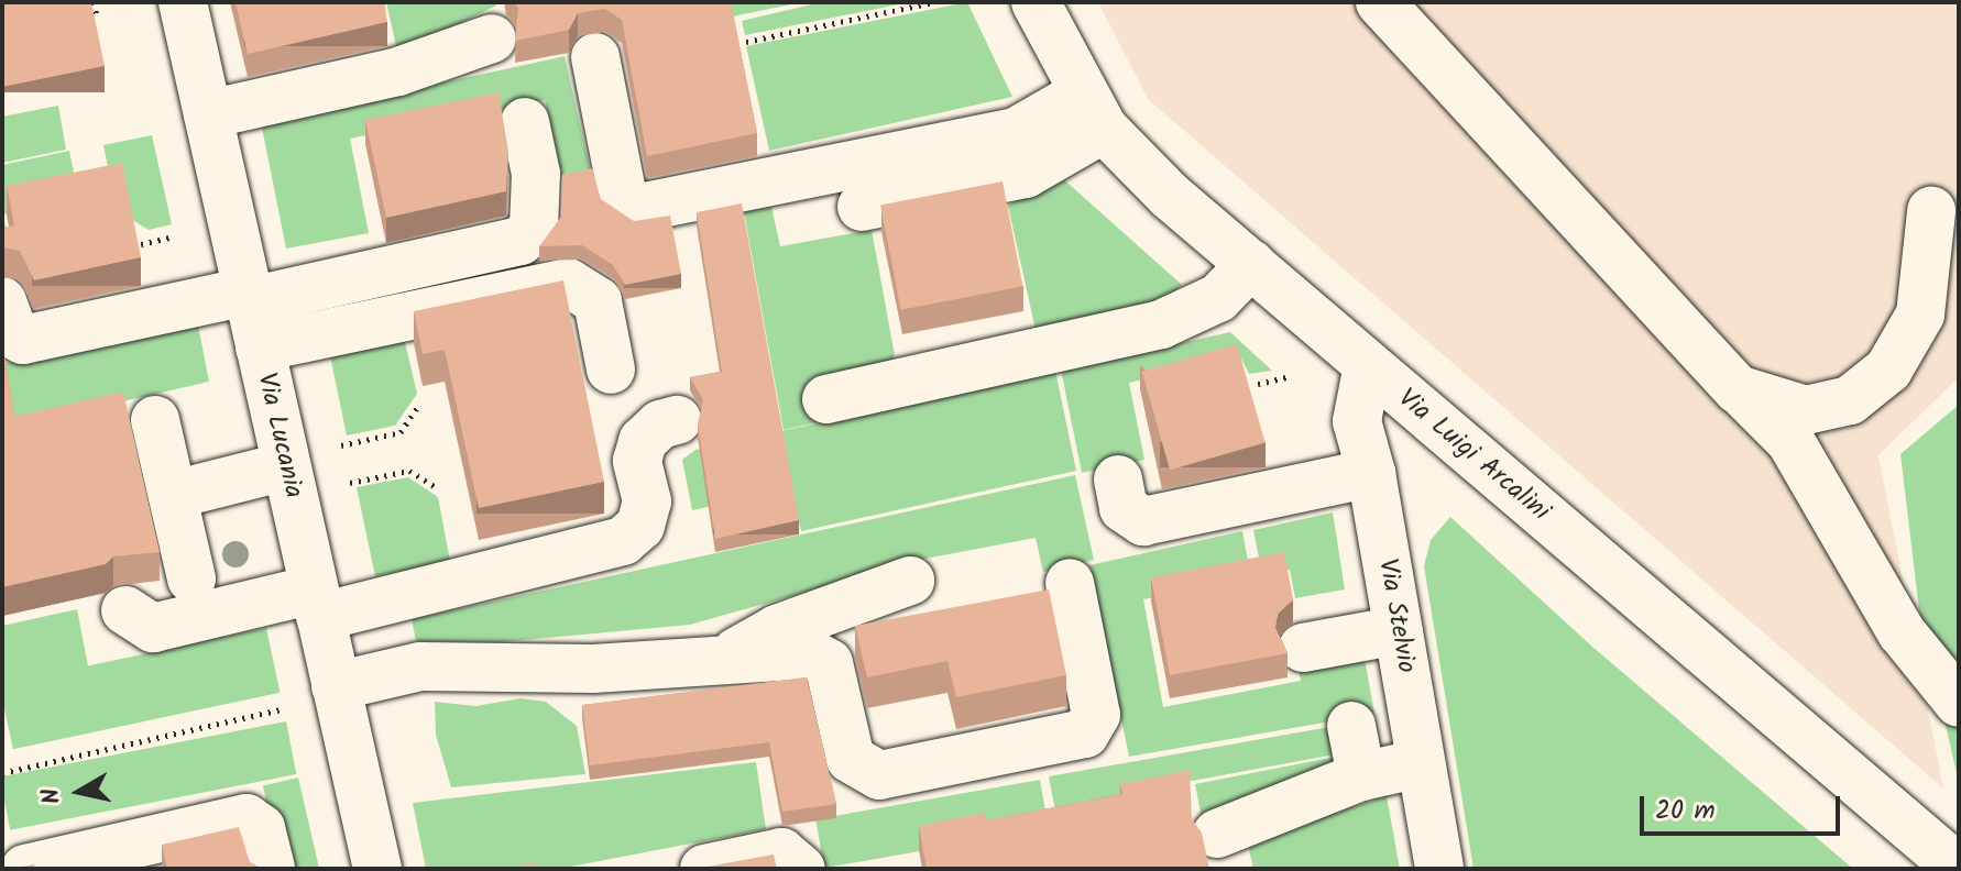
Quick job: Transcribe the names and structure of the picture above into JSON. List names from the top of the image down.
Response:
{
  "streets": {
    "street": ["Via Lucania", "Via Luigi Arcalini", "Via Stelvio"]
  },
  "crossings": [
    ["Via Luigi Arcalini", "Via Stelvio"]
  ],
  "scale_bar": "20 m",
  "north": "left"
}
